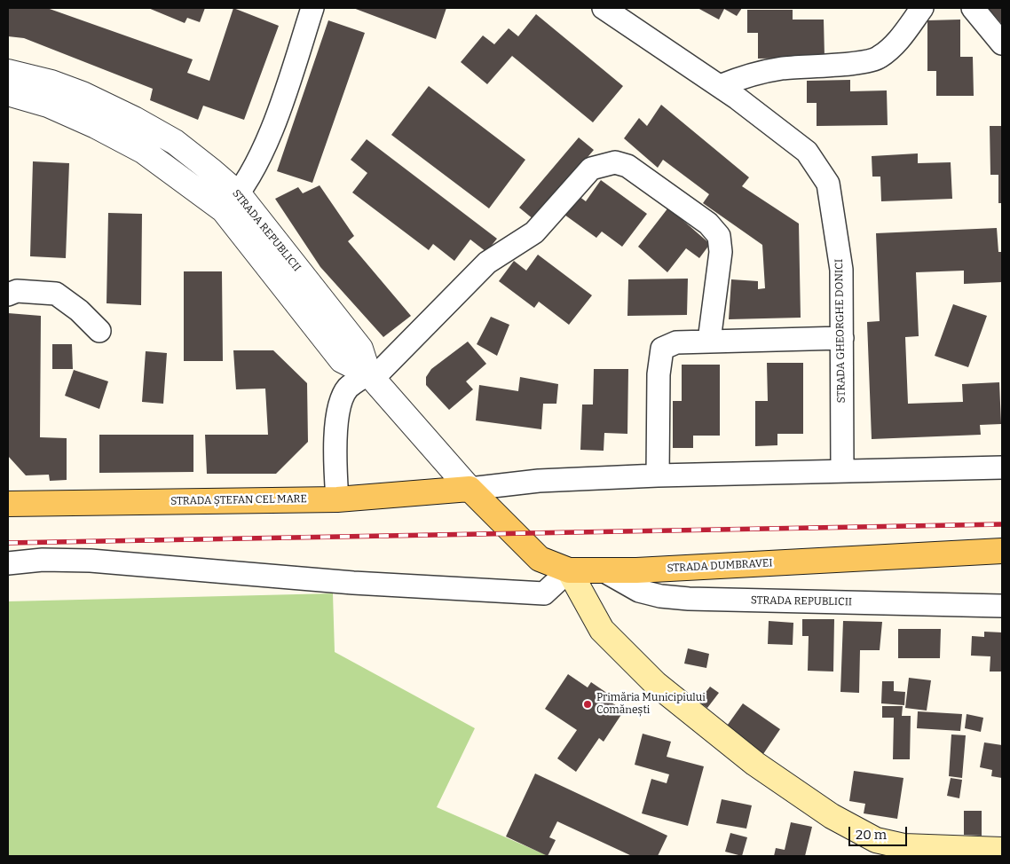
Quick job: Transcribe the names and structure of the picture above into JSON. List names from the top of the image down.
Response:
{
  "streets": {
    "main road": ["STRADA ȘTEFAN CEL MARE", "STRADA DUMBRAVEI"],
    "street": ["STRADA REPUBLICII", "STRADA GHEORGHE DONICI"]
  },
  "crossings": [
    ["STRADA REPUBLICII", "STRADA ȘTEFAN CEL MARE"],
    ["STRADA REPUBLICII", "STRADA DUMBRAVEI"],
    ["STRADA ȘTEFAN CEL MARE", "STRADA DUMBRAVEI"]
  ],
  "places": ["Primăria Municipiului Comănești"],
  "scale_bar": "20 m"
}
